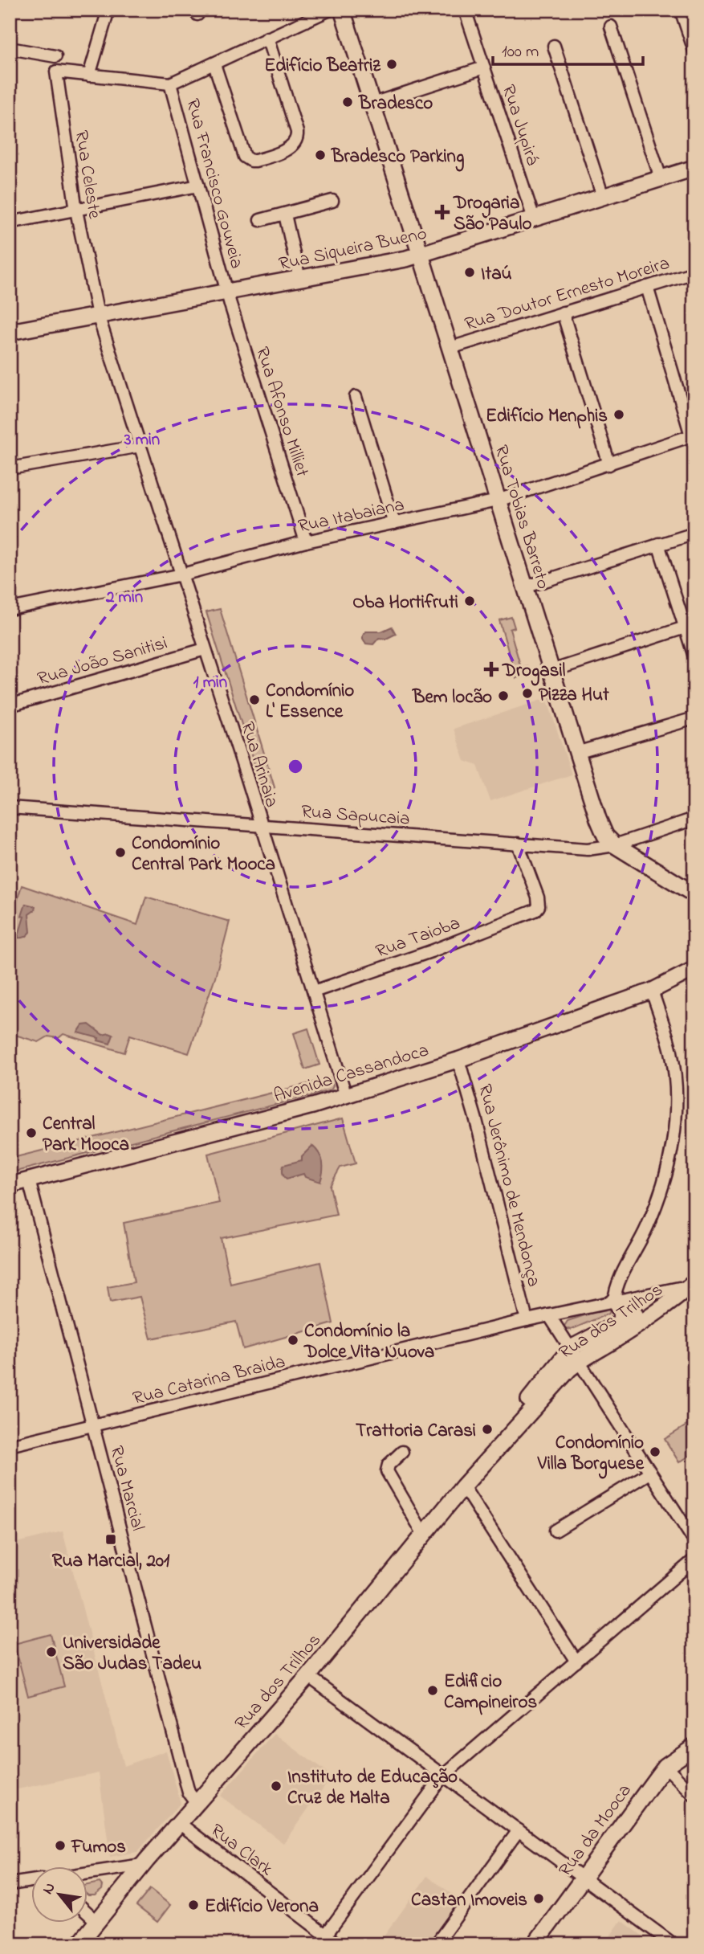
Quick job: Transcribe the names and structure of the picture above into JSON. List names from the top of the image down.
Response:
{
  "streets": {
    "main road": [
      "Rua Siqueira Bueno",
      "Rua Tobias Barreto",
      "Rua dos Trilhos",
      "Rua da Mooca"
    ],
    "street": [
      "Rua Jupirá",
      "Rua Celeste",
      "Rua Francisco Gouveia",
      "Rua Doutor Ernesto Moreira",
      "Rua Afonso Milliet",
      "Rua Itabaiana",
      "Rua João Sanitisi",
      "Rua Arinaia",
      "Rua Sapucaia",
      "Rua Taioba",
      "Avenida Cassandoca",
      "Rua Jerônimo de Mendonça",
      "Rua Catarina Braida",
      "Rua Marcial",
      "Rua Clark"
    ]
  },
  "crossings": [
    ["Rua Jupirá", "Rua Siqueira Bueno"],
    ["Rua Celeste", "Rua Siqueira Bueno"],
    ["Rua Celeste", "Rua Arinaia"],
    ["Rua Francisco Gouveia", "Rua Siqueira Bueno"],
    ["Rua Francisco Gouveia", "Rua Afonso Milliet"],
    ["Rua Siqueira Bueno", "Rua Afonso Milliet"],
    ["Rua Siqueira Bueno", "Rua Tobias Barreto"],
    ["Rua Siqueira Bueno", "Rua Arinaia"],
    ["Rua Doutor Ernesto Moreira", "Rua Tobias Barreto"],
    ["Rua Afonso Milliet", "Rua Itabaiana"],
    ["Rua Itabaiana", "Rua Tobias Barreto"],
    ["Rua Itabaiana", "Rua Arinaia"],
    ["Rua Tobias Barreto", "Rua Sapucaia"],
    ["Rua João Sanitisi", "Rua Arinaia"],
    ["Rua Arinaia", "Rua Sapucaia"],
    ["Rua Arinaia", "Rua Taioba"],
    ["Rua Arinaia", "Avenida Cassandoca"],
    ["Rua Sapucaia", "Rua Taioba"],
    ["Avenida Cassandoca", "Rua Jerônimo de Mendonça"],
    ["Avenida Cassandoca", "Rua Marcial"],
    ["Rua Jerônimo de Mendonça", "Rua Catarina Braida"],
    ["Rua dos Trilhos", "Rua Catarina Braida"],
    ["Rua dos Trilhos", "Rua Marcial"],
    ["Rua dos Trilhos", "Rua Clark"],
    ["Rua Catarina Braida", "Rua Marcial"]
  ],
  "places": {
    "other": [
      "Edifício Beatriz",
      "Bradesco",
      "Bradesco Parking",
      "Itaú",
      "Edifício Menphis",
      "Oba Hortifruti",
      "Pizza Hut",
      "Bem locão",
      "Condomínio L' Essence",
      "Condomínio Central Park Mooca",
      "Central Park Mooca",
      "Condomínio la Dolce Vita Nuova",
      "Trattoria Carasi",
      "Condomínio Villa Borguese",
      "Universidade São Judas Tadeu",
      "Edificio Campineiros",
      "Instituto de Educação Cruz de Malta",
      "Fumos",
      "Castan Imoveis",
      "Edifício Verona"
    ],
    "health": ["Drogaria São Paulo", "Drogasil"],
    "transit": ["Rua Marcial, 201"]
  },
  "scale_bar": "100 m",
  "north": "top left",
  "rings": ["3 min", "2 min", "1 min"]
}
